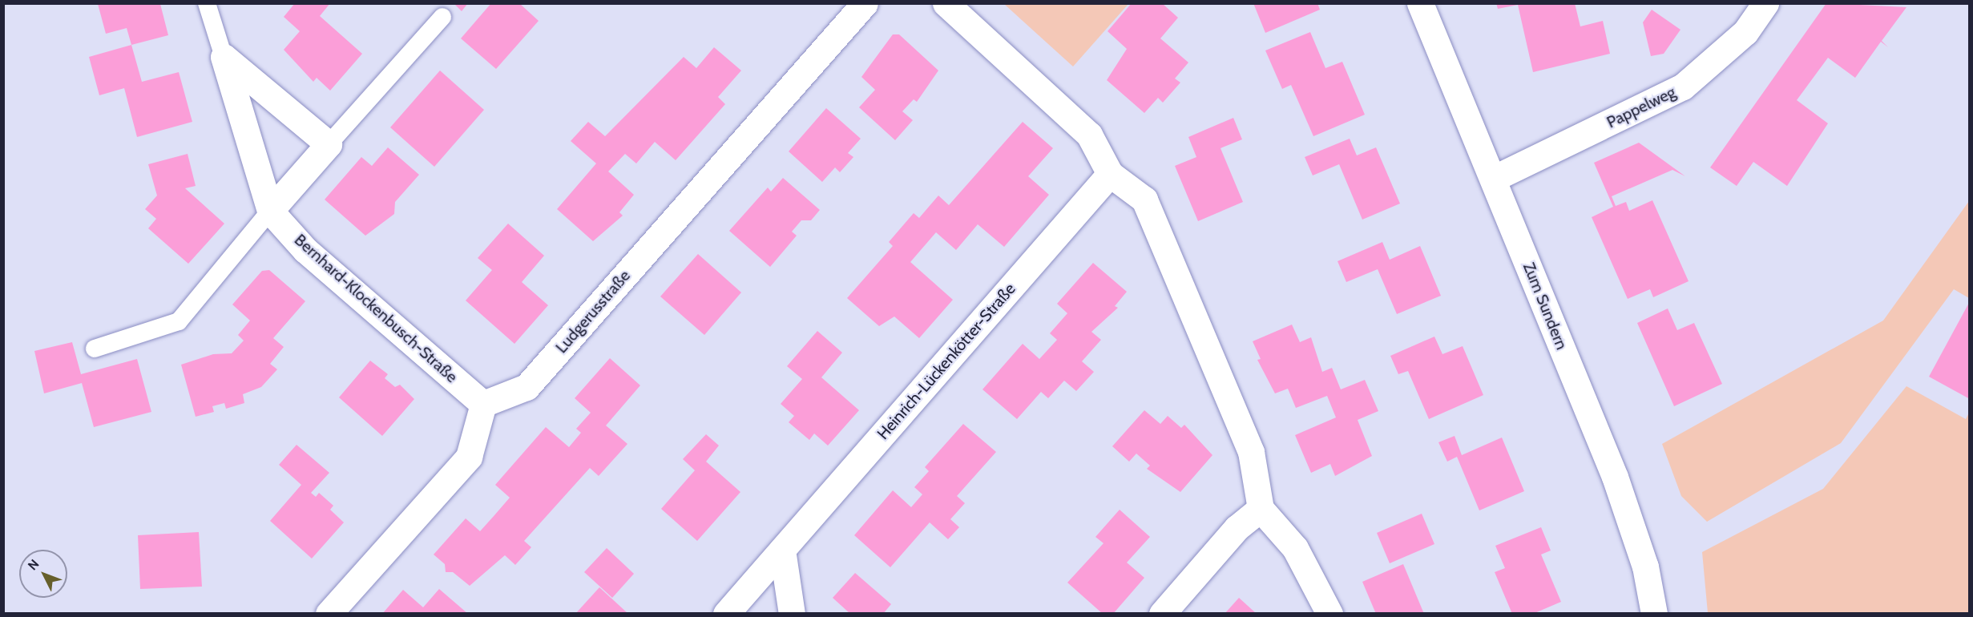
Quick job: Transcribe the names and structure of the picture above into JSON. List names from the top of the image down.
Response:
{
  "streets": {
    "street": [
      "Pappelweg",
      "Zum Sundern",
      "Bernhard-Klockenbusch-Straße",
      "Ludgerusstraße",
      "Heinrich-Lückenkötter-Straße"
    ]
  },
  "crossings": [
    ["Pappelweg", "Zum Sundern"],
    ["Bernhard-Klockenbusch-Straße", "Ludgerusstraße"]
  ],
  "north": "top left"
}
